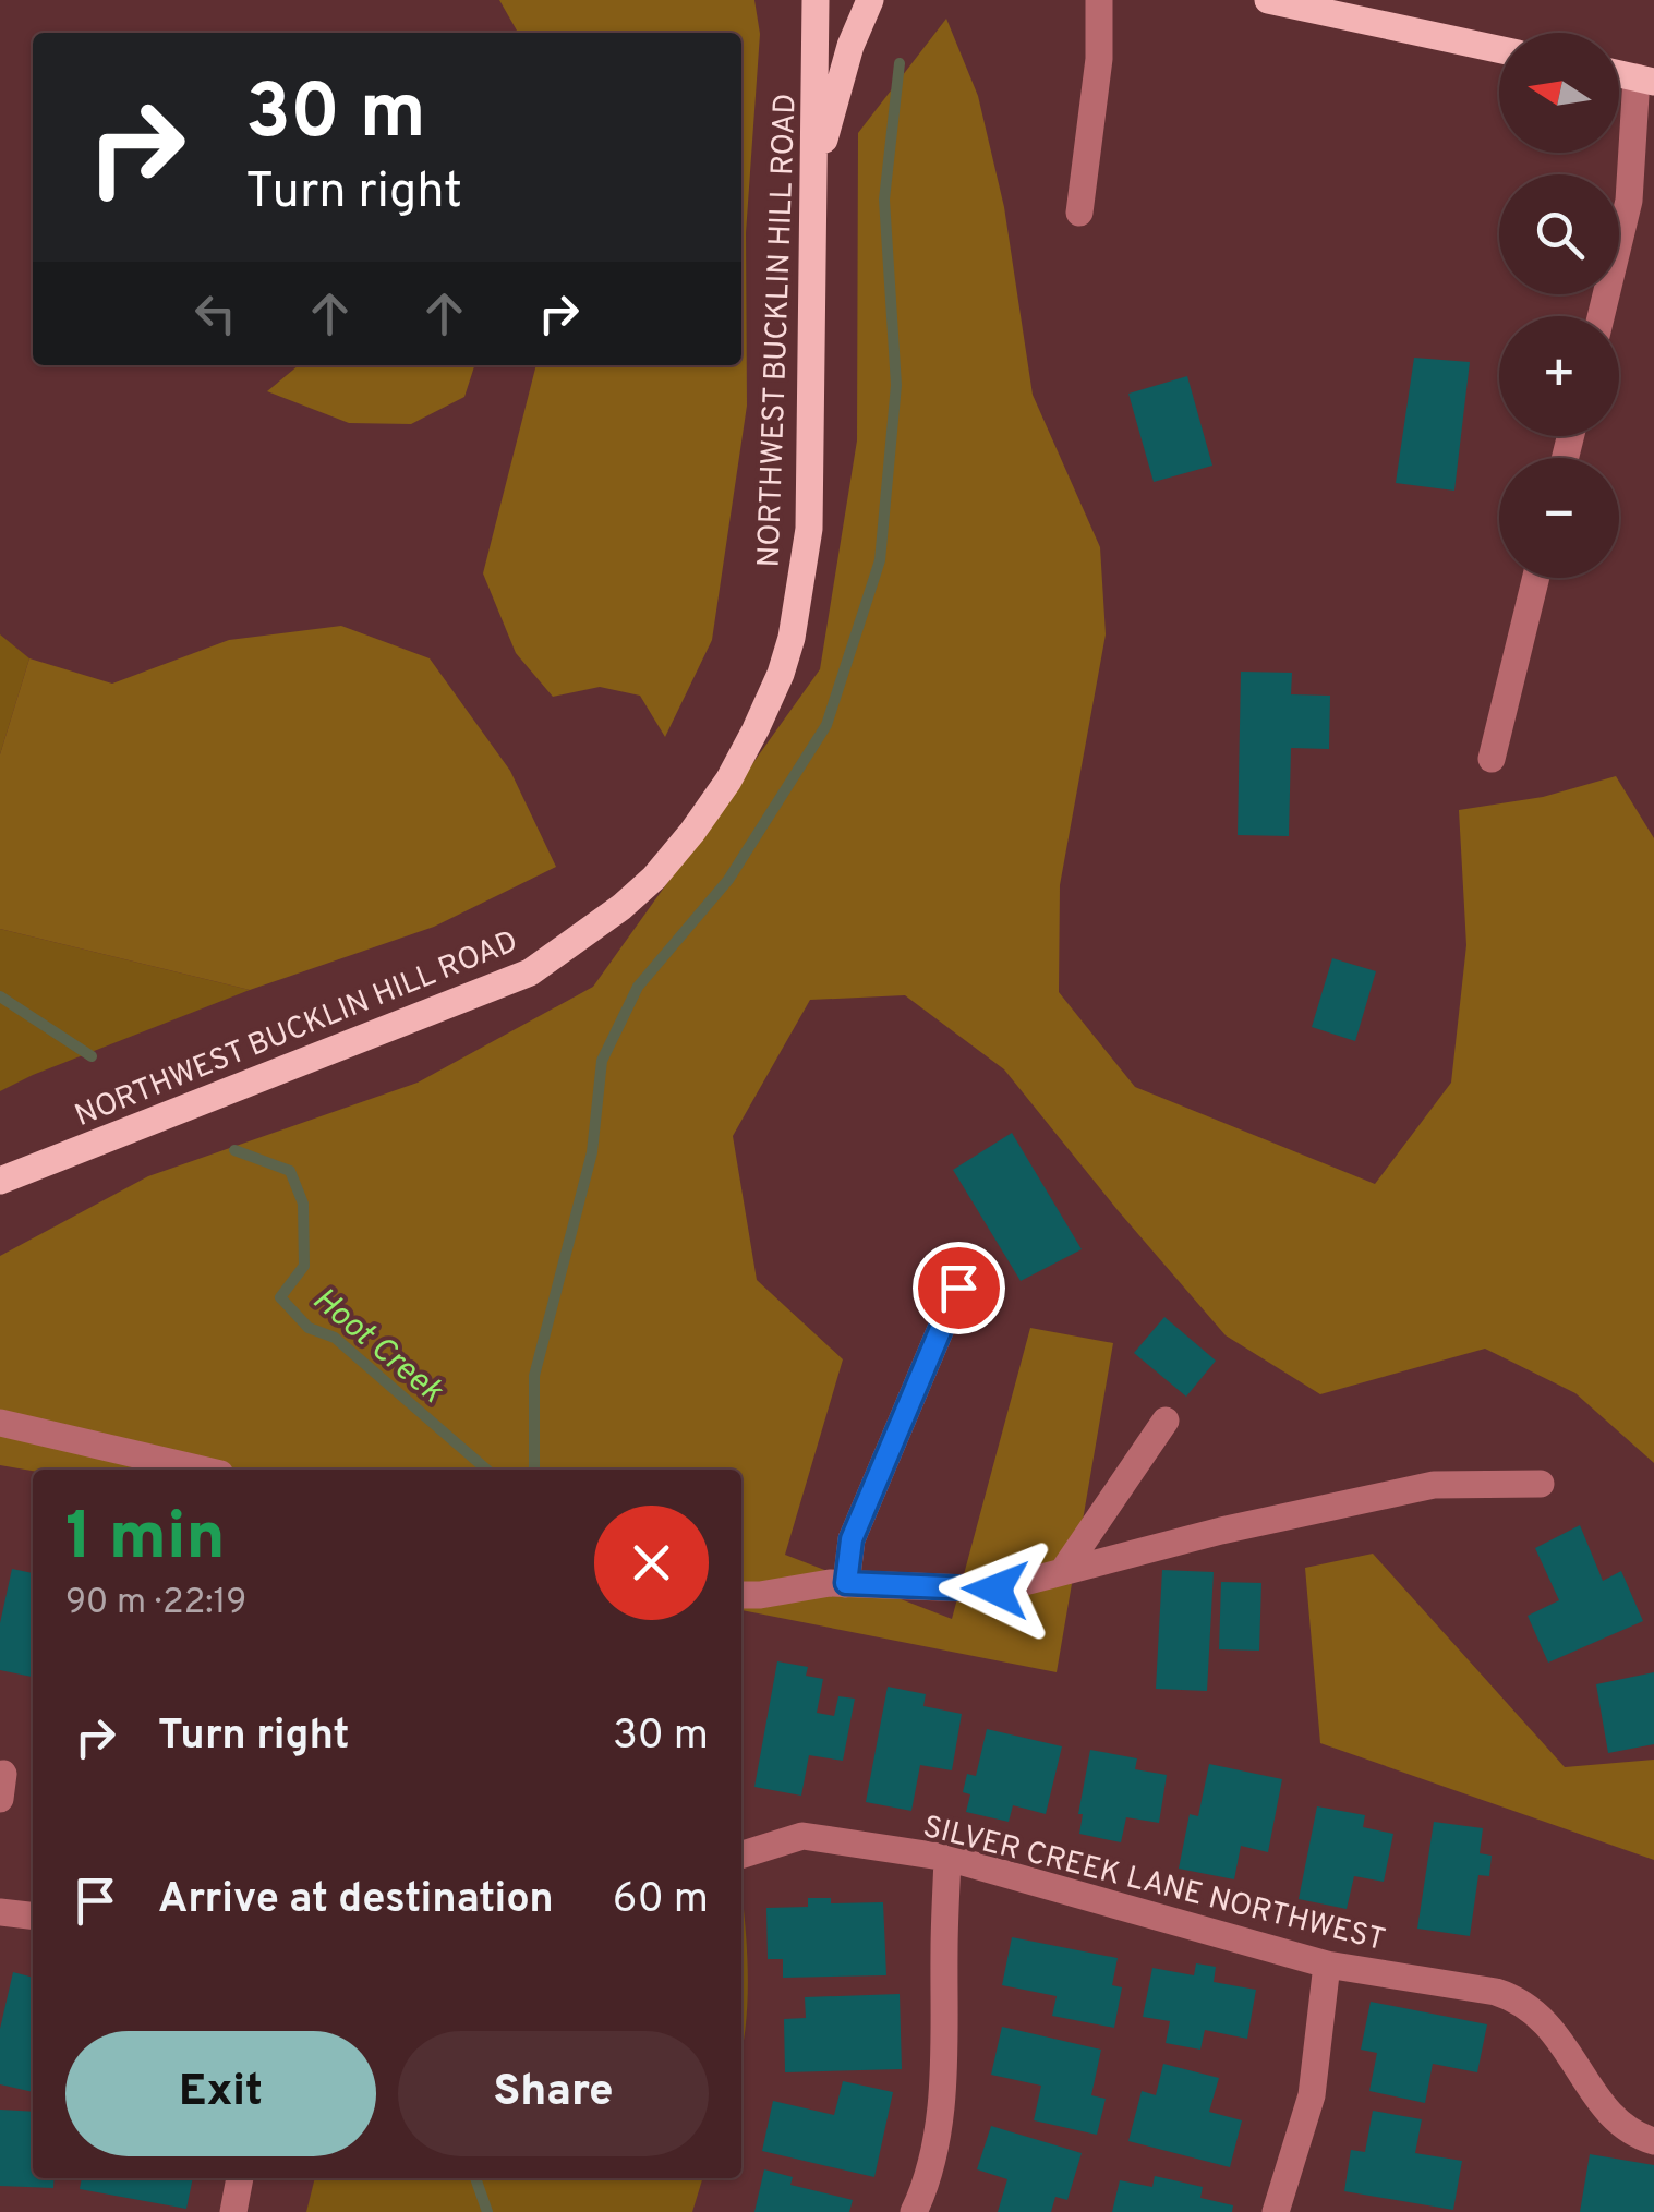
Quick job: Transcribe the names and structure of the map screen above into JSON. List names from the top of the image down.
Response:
{
  "streets": {
    "main road": ["NORTHWEST BUCKLIN HILL ROAD"],
    "street": ["SILVER CREEK LANE NORTHWEST"]
  },
  "water": ["Hoot Creek"],
  "north": "left",
  "page": {
    "map_buttons": ["+", "−"],
    "turn": ["30 m", "Turn right"],
    "heading": ["1 min", "90 m · 22:19"],
    "list": [
      {
        "name": "Turn right",
        "value": "30 m"
      },
      {
        "name": "Arrive at destination",
        "value": "60 m"
      }
    ],
    "buttons": ["Exit", "Share"]
  }
}
